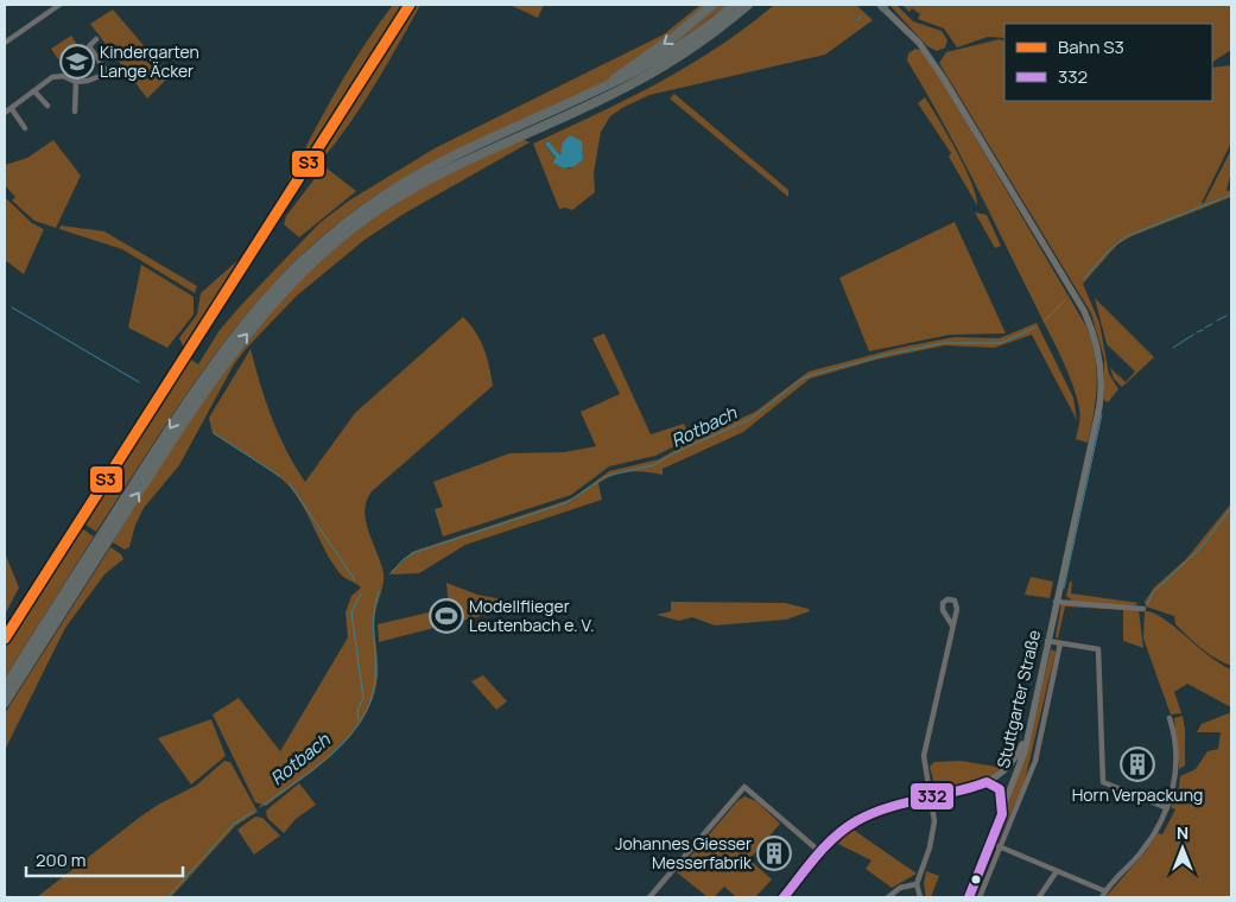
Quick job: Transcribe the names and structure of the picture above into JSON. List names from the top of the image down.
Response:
{
  "streets": {
    "main road": ["Stuttgarter Straße"]
  },
  "water": ["Rotbach"],
  "places": {
    "school or university": ["Kindergarten Lange Äcker"],
    "sports": ["Modellflieger Leutenbach e. V."],
    "building": ["Horn Verpackung", "Johannes Giesser Messerfabrik"]
  },
  "lines": ["rail line S3", "transit line 332"],
  "legend": ["Bahn S3", "332"],
  "scale_bar": "200 m",
  "north": "top"
}
